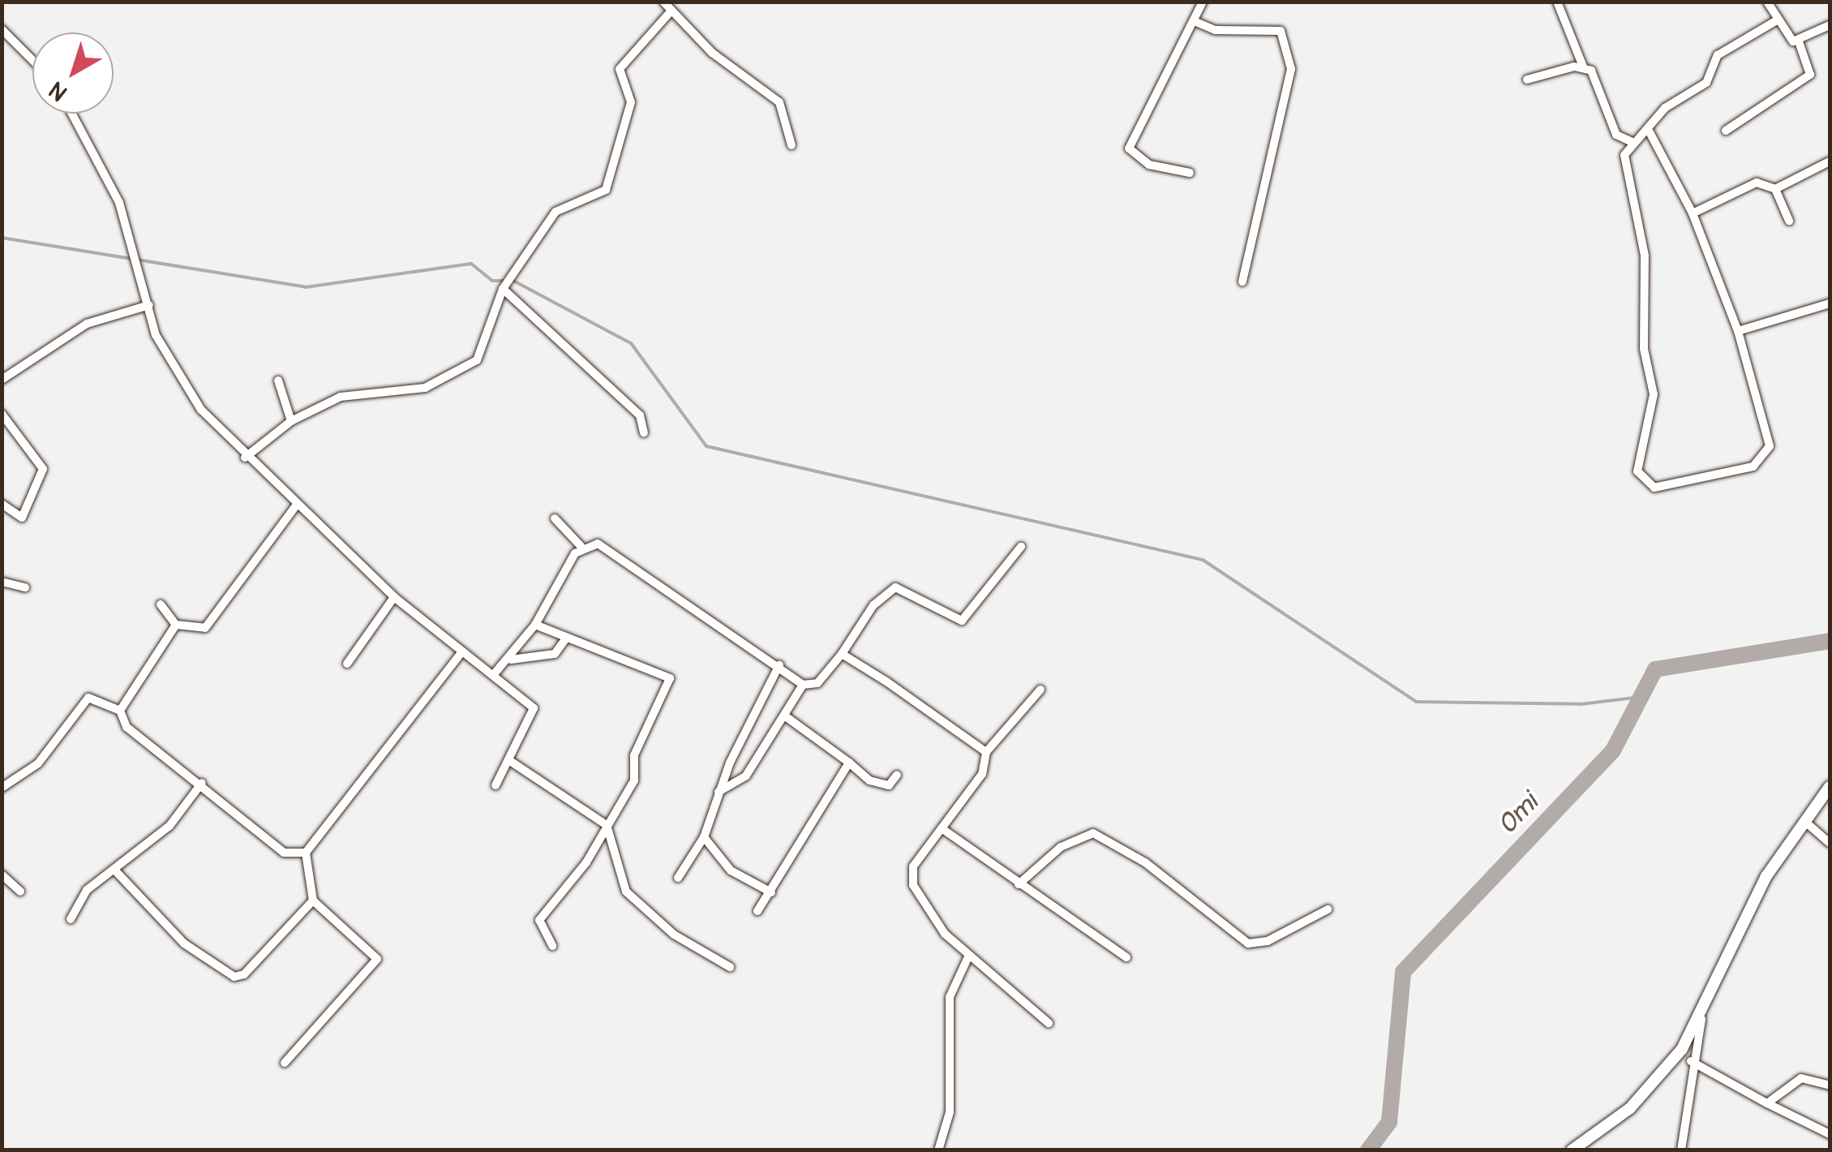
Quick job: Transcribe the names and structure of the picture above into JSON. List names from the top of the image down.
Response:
{
  "water": ["Omi"],
  "north": "bottom left"
}
